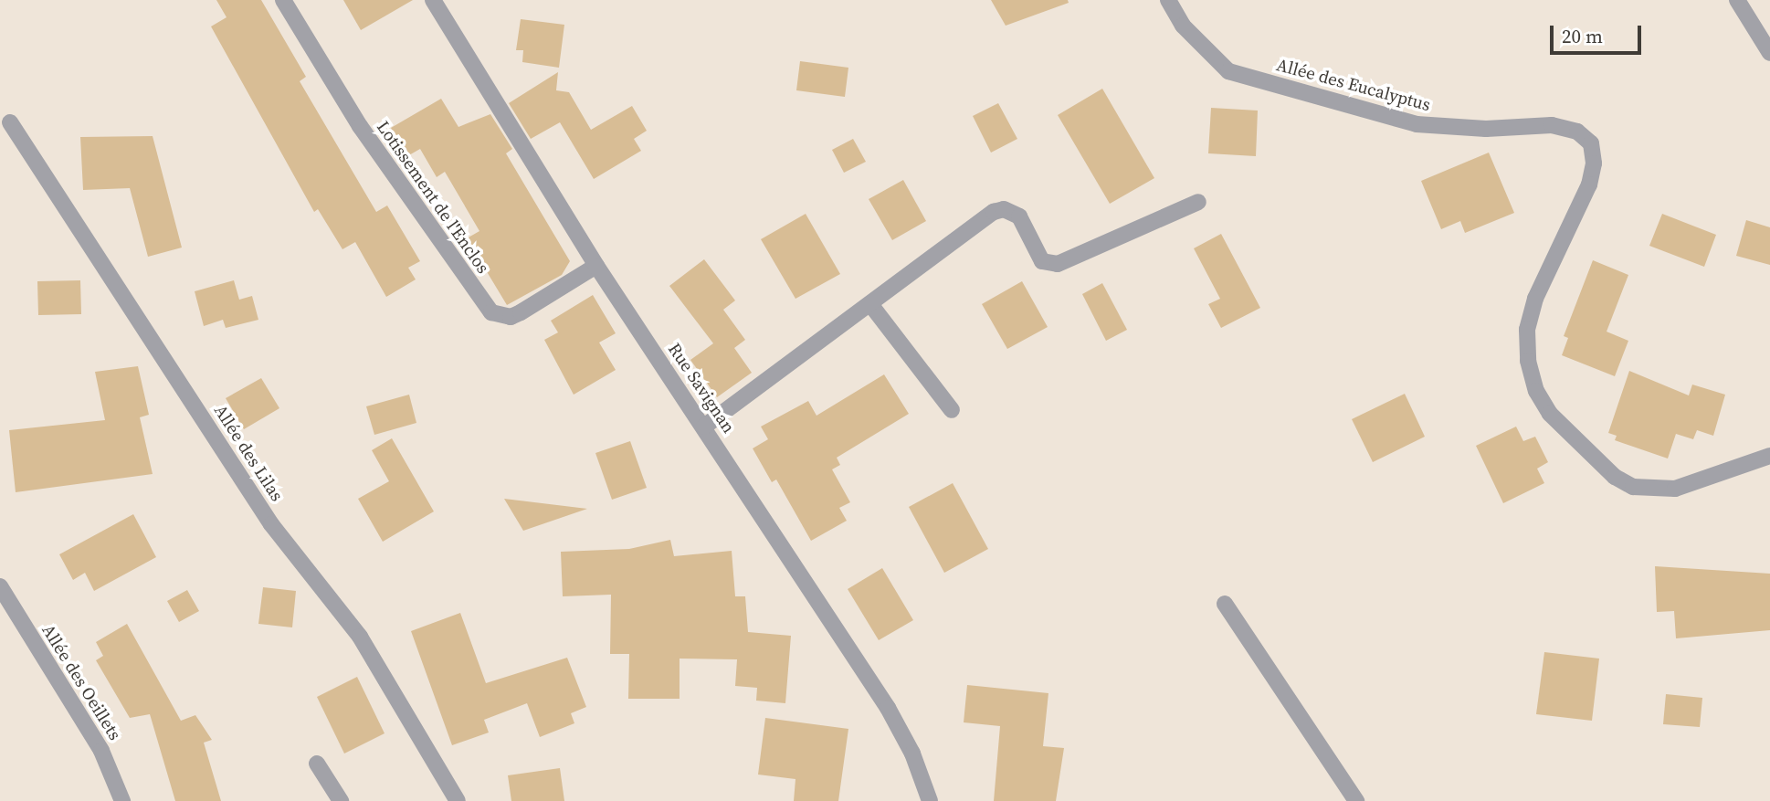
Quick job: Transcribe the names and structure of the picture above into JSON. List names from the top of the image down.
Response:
{
  "streets": {
    "street": [
      "Allée des Eucalyptus",
      "Lotissement de l'Enclos",
      "Rue Savignan",
      "Allée des Lilas",
      "Allée des Oeillets"
    ]
  },
  "crossings": [
    ["Lotissement de l'Enclos", "Rue Savignan"]
  ],
  "scale_bar": "20 m"
}
